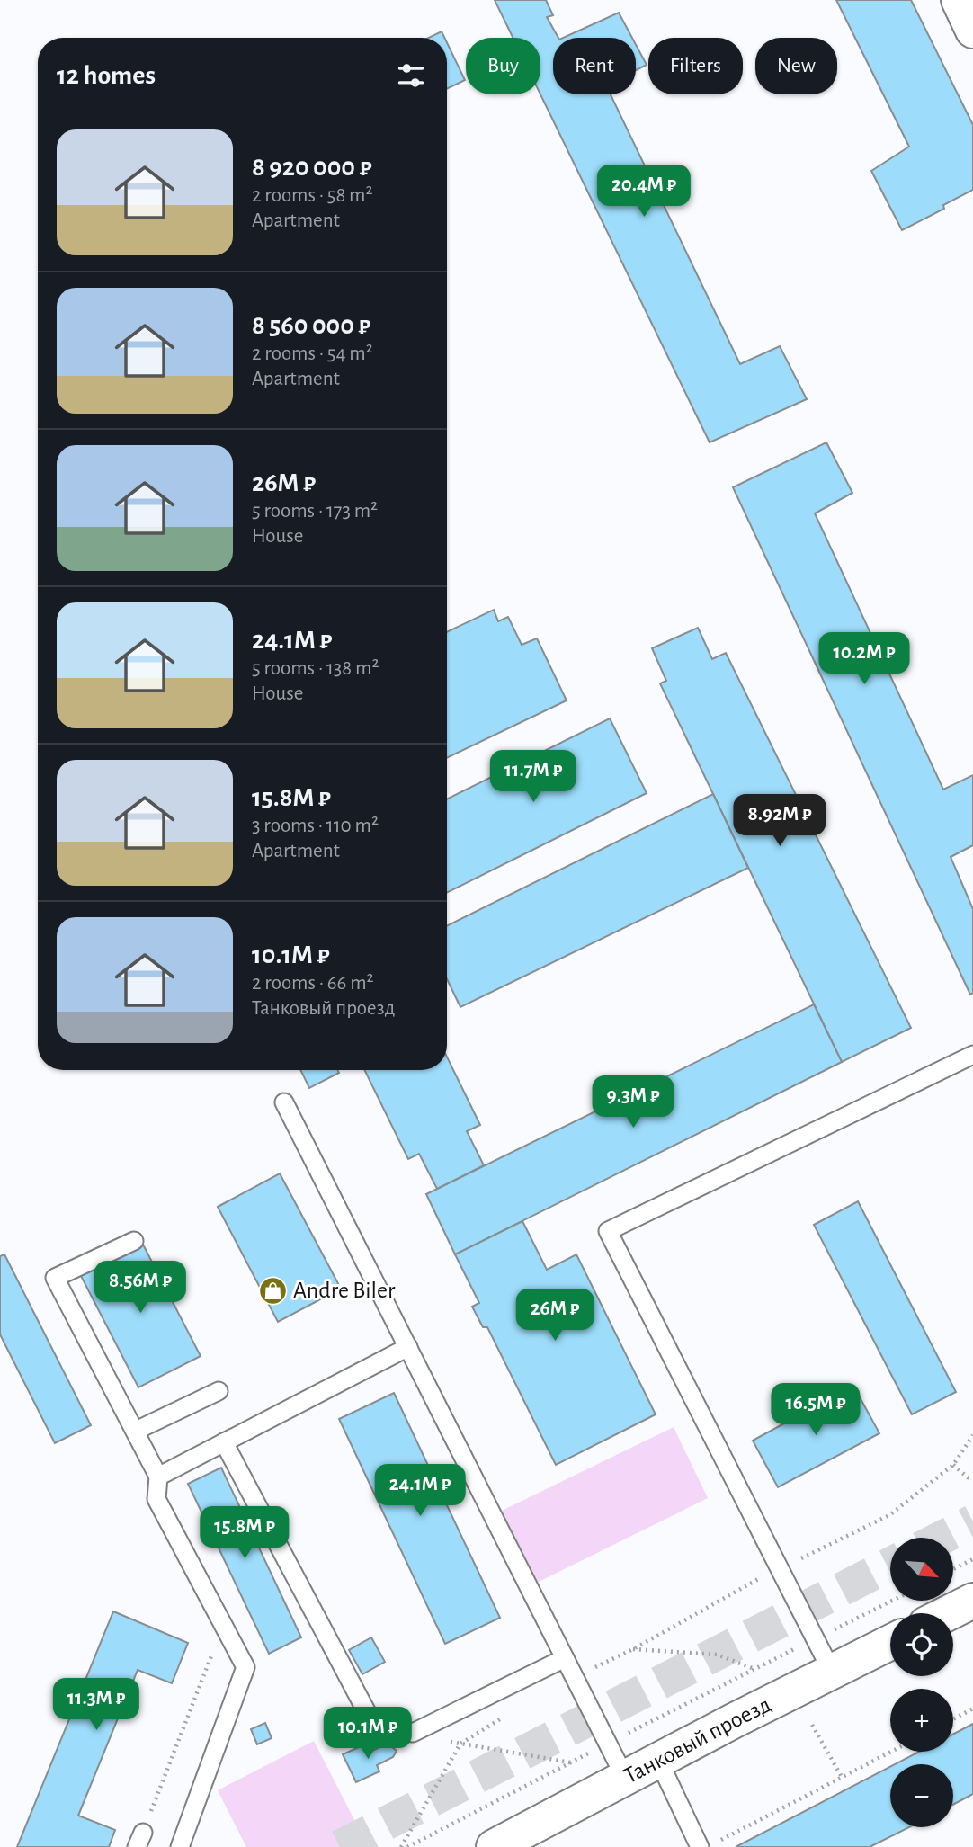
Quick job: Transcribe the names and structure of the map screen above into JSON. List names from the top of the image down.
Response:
{
  "streets": {
    "street": ["Танковый проезд"]
  },
  "places": {
    "shop": ["Andre Biler"]
  },
  "north": "bottom right",
  "page": {
    "chip": [
      "Buy",
      "Rent",
      "Filters",
      "New"
    ],
    "heading": "12 homes",
    "list": [
      {
        "name": "8 920 000 ₽",
        "note": "2 rooms · 58 m² · Apartment"
      },
      {
        "name": "8 560 000 ₽",
        "note": "2 rooms · 54 m² · Apartment"
      },
      {
        "name": "26M ₽",
        "note": "5 rooms · 173 m² · House"
      },
      {
        "name": "24.1M ₽",
        "note": "5 rooms · 138 m² · House"
      },
      {
        "name": "15.8M ₽",
        "note": "3 rooms · 110 m² · Apartment"
      },
      {
        "name": "10.1M ₽",
        "note": "2 rooms · 66 m² · Танковый проезд"
      }
    ],
    "price": [
      "20.4M ₽",
      "10.2M ₽",
      "11.7M ₽",
      "8.92M ₽",
      "9.3M ₽",
      "8.56M ₽",
      "26M ₽",
      "16.5M ₽",
      "24.1M ₽",
      "15.8M ₽",
      "11.3M ₽",
      "10.1M ₽"
    ],
    "map_buttons": ["+", "−"]
  }
}
